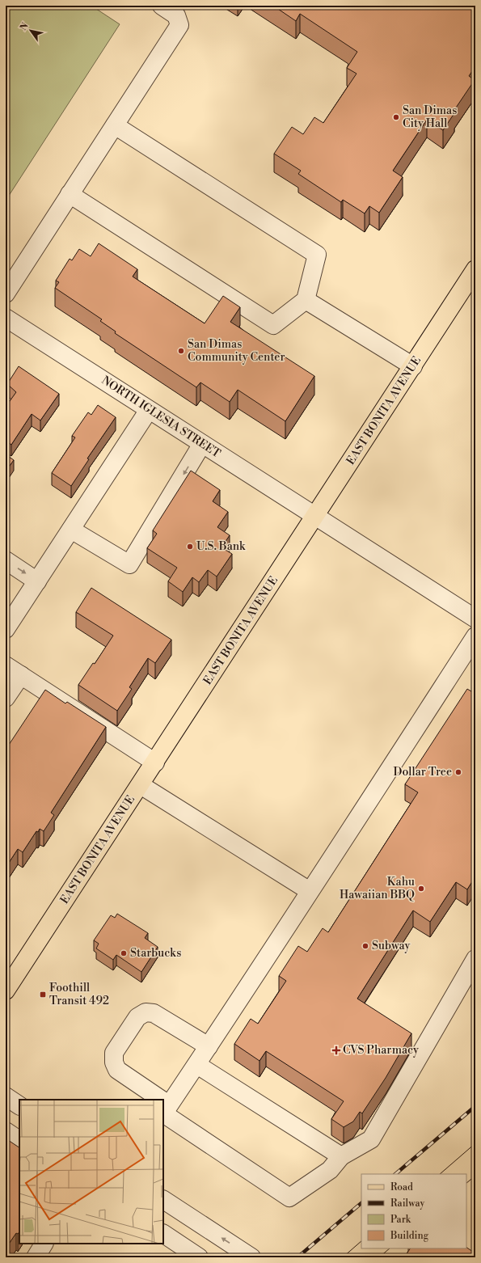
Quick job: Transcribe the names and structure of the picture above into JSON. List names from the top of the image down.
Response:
{
  "streets": {
    "main road": ["EAST BONITA AVENUE"],
    "street": ["NORTH IGLESIA STREET"]
  },
  "crossings": [
    ["EAST BONITA AVENUE", "NORTH IGLESIA STREET"]
  ],
  "places": {
    "other": [
      "San Dimas City Hall",
      "San Dimas Community Center",
      "U.S. Bank",
      "Dollar Tree",
      "Kahu Hawaiian BBQ",
      "Subway",
      "Starbucks"
    ],
    "transit": ["Foothill Transit 492"],
    "health": ["CVS Pharmacy"]
  },
  "legend": [
    "Road",
    "Railway",
    "Park",
    "Building"
  ],
  "north": "top left"
}
